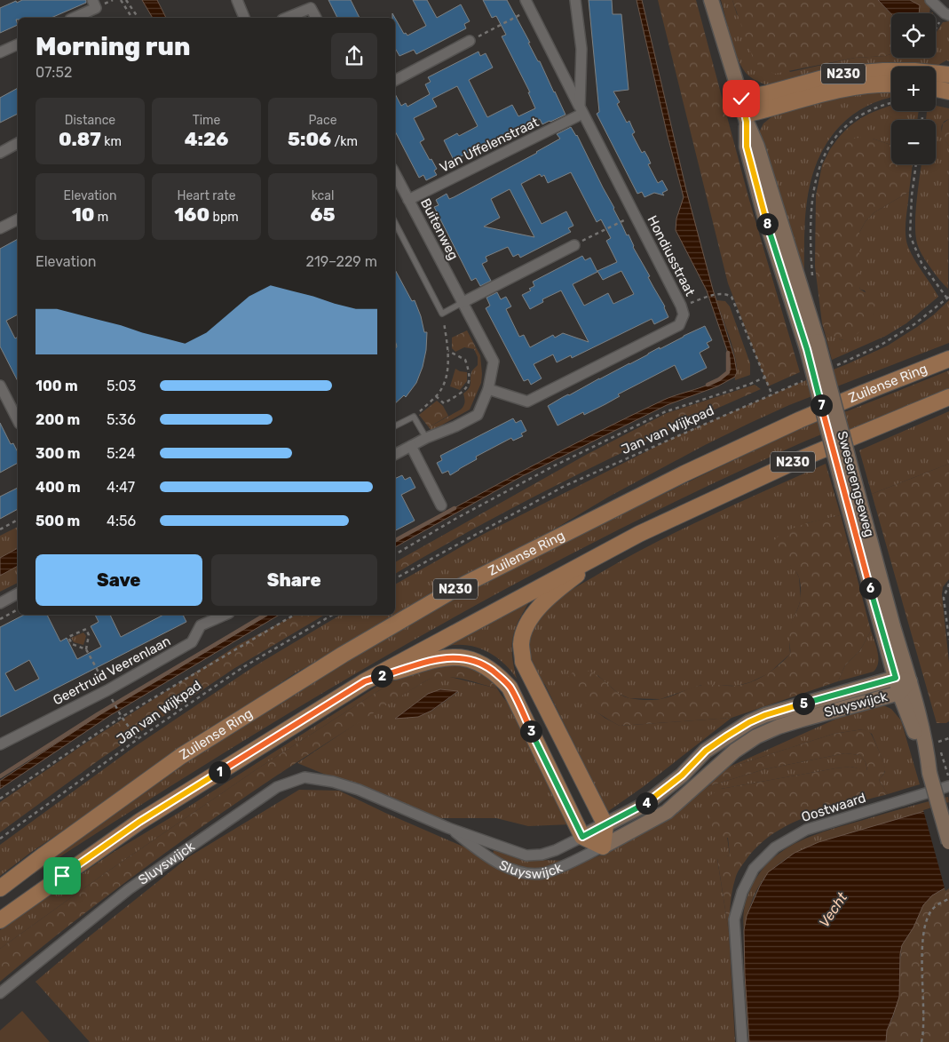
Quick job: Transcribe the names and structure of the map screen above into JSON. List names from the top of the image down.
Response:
{
  "streets": {
    "main road": [
      "N230",
      "Zuilense Ring",
      "Sweserengseweg",
      "Sluyswijck"
    ],
    "street": [
      "Van Uffelenstraat",
      "Buitenweg",
      "Hondiusstraat",
      "Geertruid Veerenlaan",
      "Oostwaard"
    ],
    "path": ["Jan van Wijkpad"]
  },
  "crossings": [
    ["N230", "Sweserengseweg"],
    ["N230", "Sluyswijck"],
    ["Van Uffelenstraat", "Buitenweg"],
    ["Van Uffelenstraat", "Hondiusstraat"],
    ["Buitenweg", "Hondiusstraat"],
    ["Sweserengseweg", "Sluyswijck"]
  ],
  "water": ["Vecht"],
  "page": {
    "map_buttons": ["+", "−"],
    "heading": ["Morning run", "07:52"],
    "stats": [
      ["Distance", "0.87 km"],
      ["Time", "4:26"],
      ["Pace", "5:06 /km"],
      ["Elevation", "10 m"],
      ["Heart rate", "160 bpm"],
      ["kcal", "65"]
    ],
    "pins": [
      "8",
      "7",
      "6",
      "2",
      "5",
      "3",
      "1",
      "4"
    ],
    "chart": ["Elevation", "219–229 m"],
    "list": [
      {
        "name": "100 m",
        "note": "5:03"
      },
      {
        "name": "200 m",
        "note": "5:36"
      },
      {
        "name": "300 m",
        "note": "5:24"
      },
      {
        "name": "400 m",
        "note": "4:47"
      },
      {
        "name": "500 m",
        "note": "4:56"
      }
    ],
    "buttons": ["Save", "Share"]
  }
}
